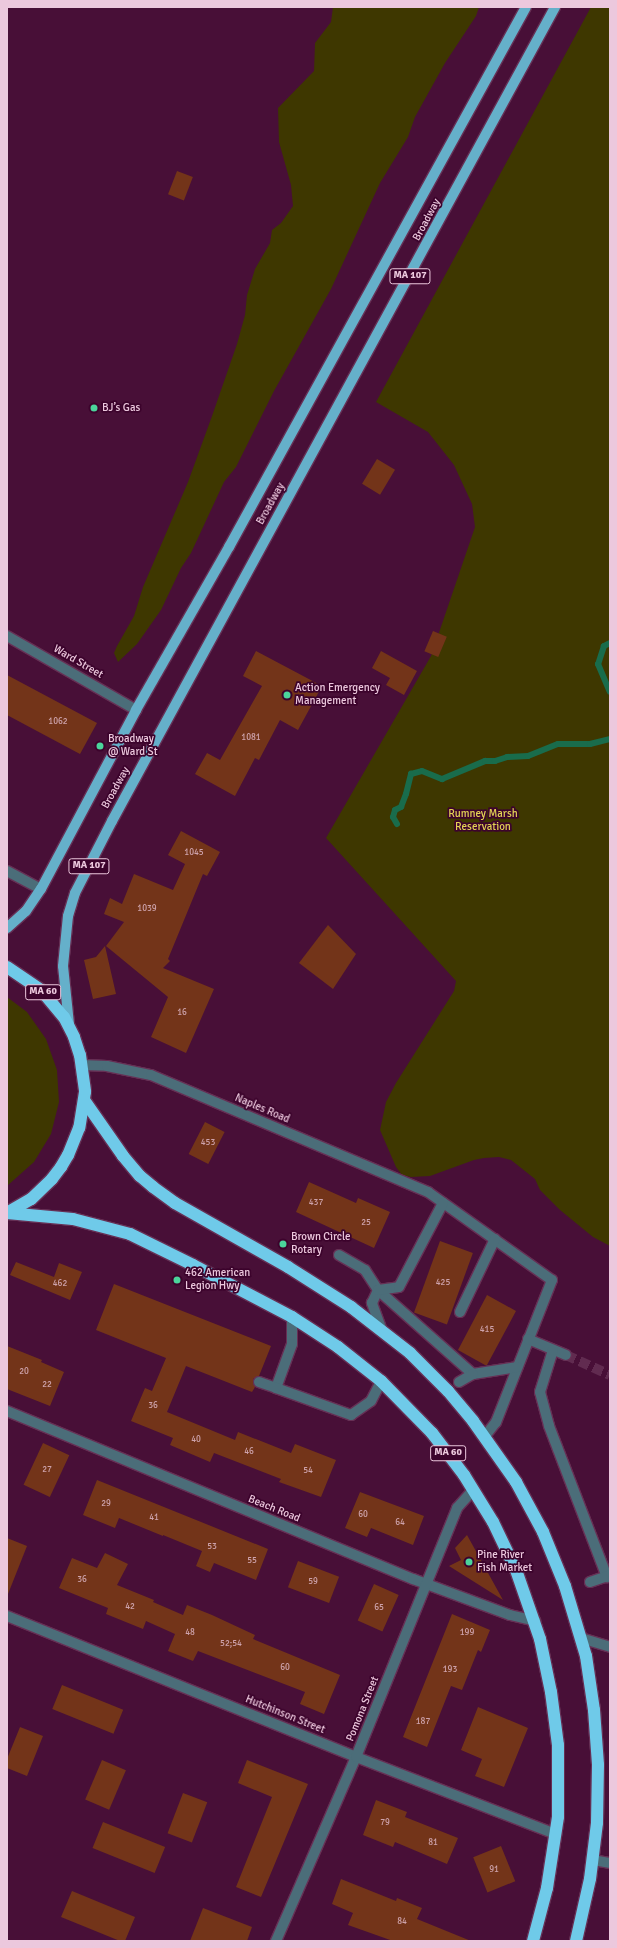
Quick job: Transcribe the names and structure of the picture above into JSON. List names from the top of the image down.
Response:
{
  "streets": {
    "highway": ["MA 60"],
    "main road": ["Broadway", "MA 107"],
    "street": [
      "Ward Street",
      "Naples Road",
      "Beach Road",
      "Pomona Street",
      "Hutchinson Street"
    ]
  },
  "crossings": [
    ["Broadway", "Ward Street"],
    ["Broadway", "MA 60"],
    ["MA 60", "Naples Road"],
    ["MA 60", "Beach Road"],
    ["MA 60", "Pomona Street"],
    ["MA 60", "Hutchinson Street"],
    ["Beach Road", "Pomona Street"],
    ["Pomona Street", "Hutchinson Street"]
  ],
  "parks": ["Rumney Marsh Reservation"],
  "places": [
    "BJ’s Gas",
    "Action Emergency Management",
    "Broadway @ Ward St",
    "Brown Circle Rotary",
    "462 American Legion Hwy",
    "Pine River Fish Market"
  ],
  "house_numbers": [
    "1062",
    "1081",
    "1045",
    "1039",
    "16",
    "453",
    "437",
    "25",
    "425",
    "462",
    "415",
    "20",
    "22",
    "36",
    "40",
    "46",
    "27",
    "54",
    "29",
    "60",
    "41",
    "64",
    "53",
    "55",
    "36",
    "59",
    "42",
    "65",
    "48",
    "199",
    "52;54",
    "60",
    "193",
    "187",
    "79",
    "81",
    "91",
    "84"
  ]
}
